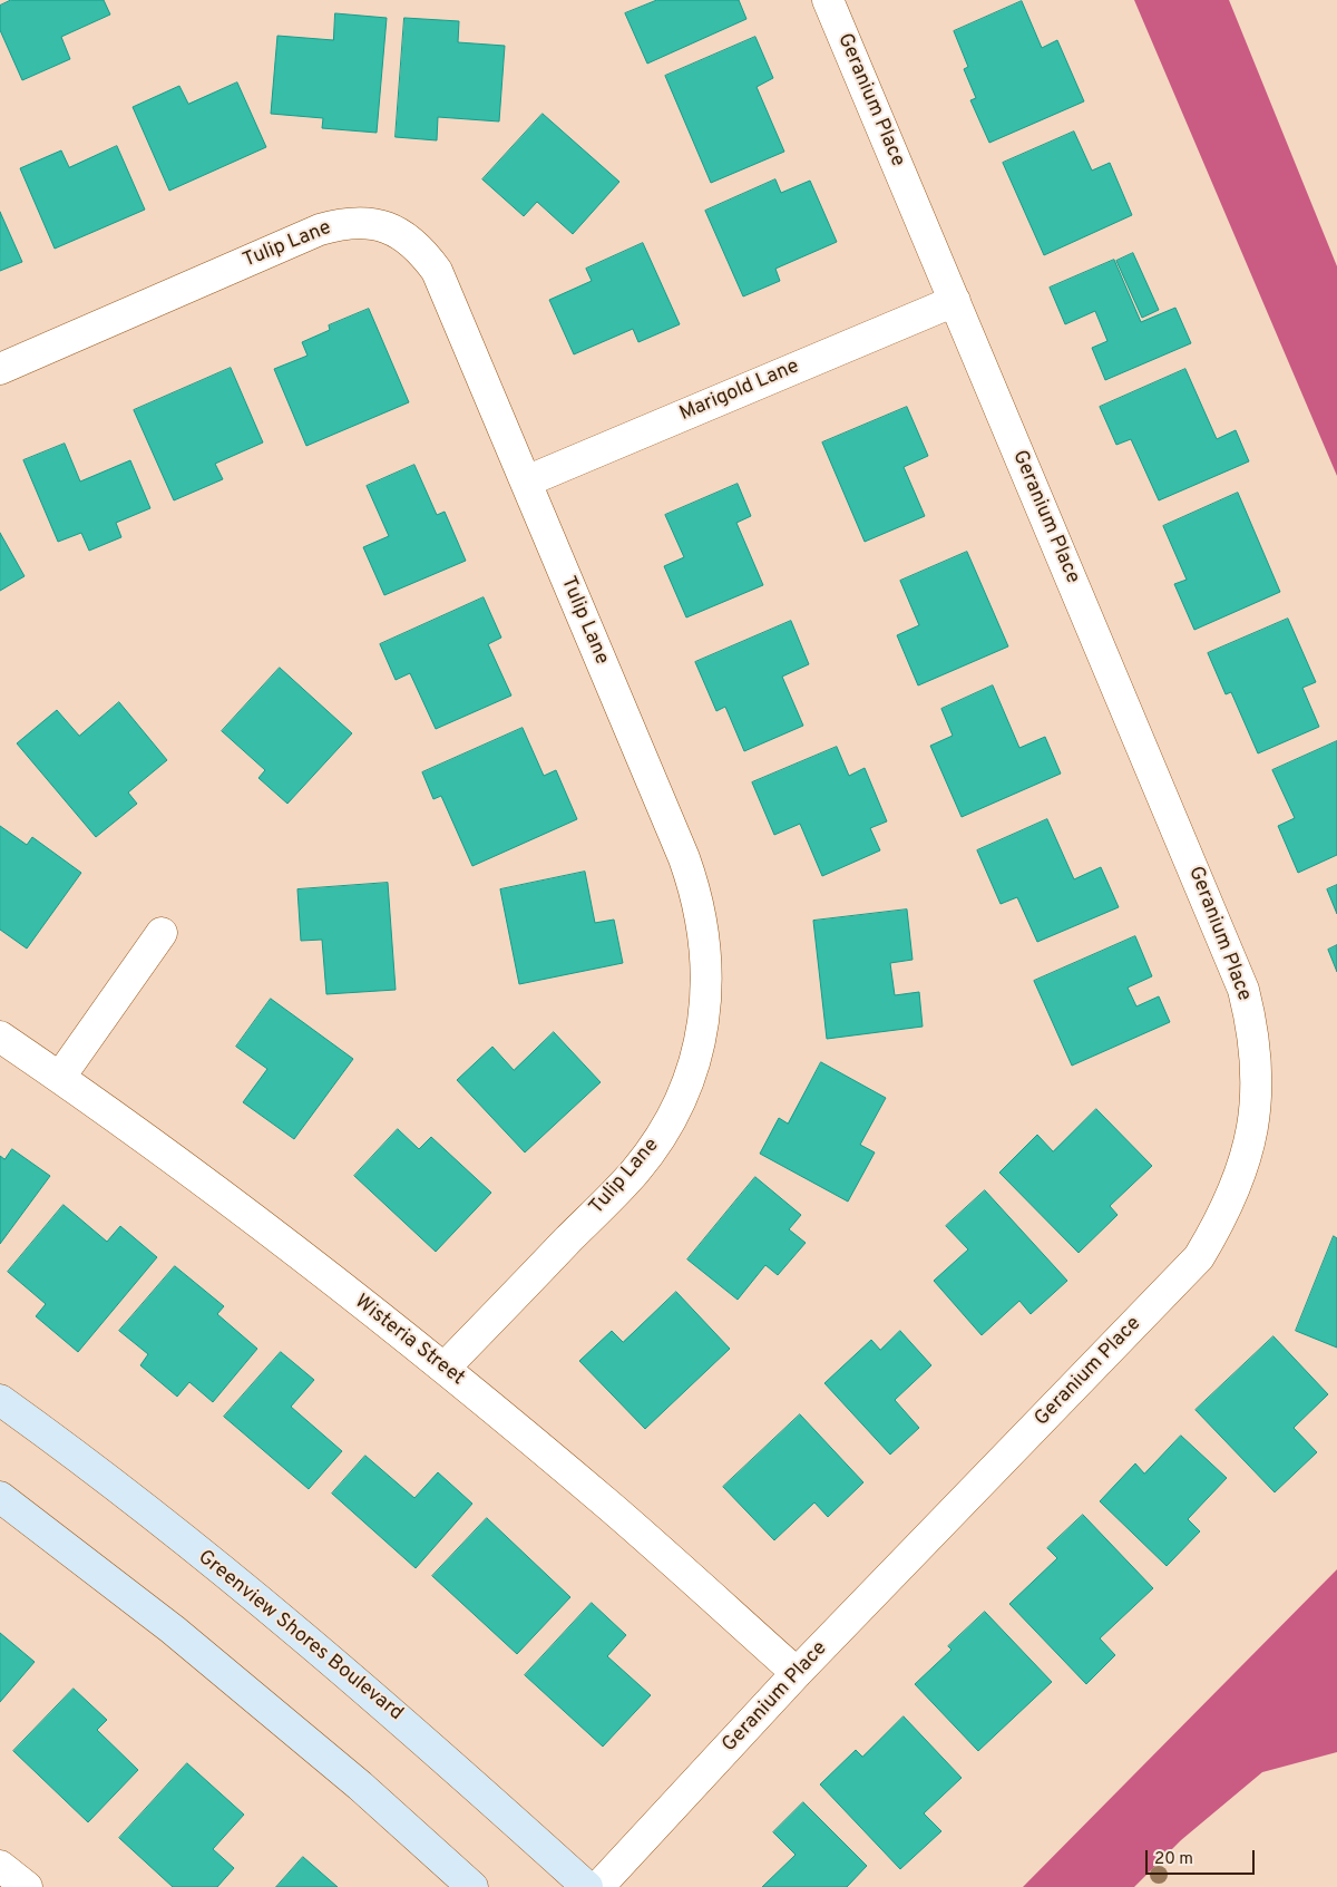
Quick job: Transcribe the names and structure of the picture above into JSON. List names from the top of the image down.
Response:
{
  "streets": {
    "street": [
      "Geranium Place",
      "Tulip Lane",
      "Marigold Lane",
      "Wisteria Street",
      "Greenview Shores Boulevard"
    ]
  },
  "crossings": [
    ["Geranium Place", "Marigold Lane"],
    ["Geranium Place", "Wisteria Street"],
    ["Tulip Lane", "Marigold Lane"],
    ["Tulip Lane", "Wisteria Street"]
  ],
  "scale_bar": "20 m"
}
